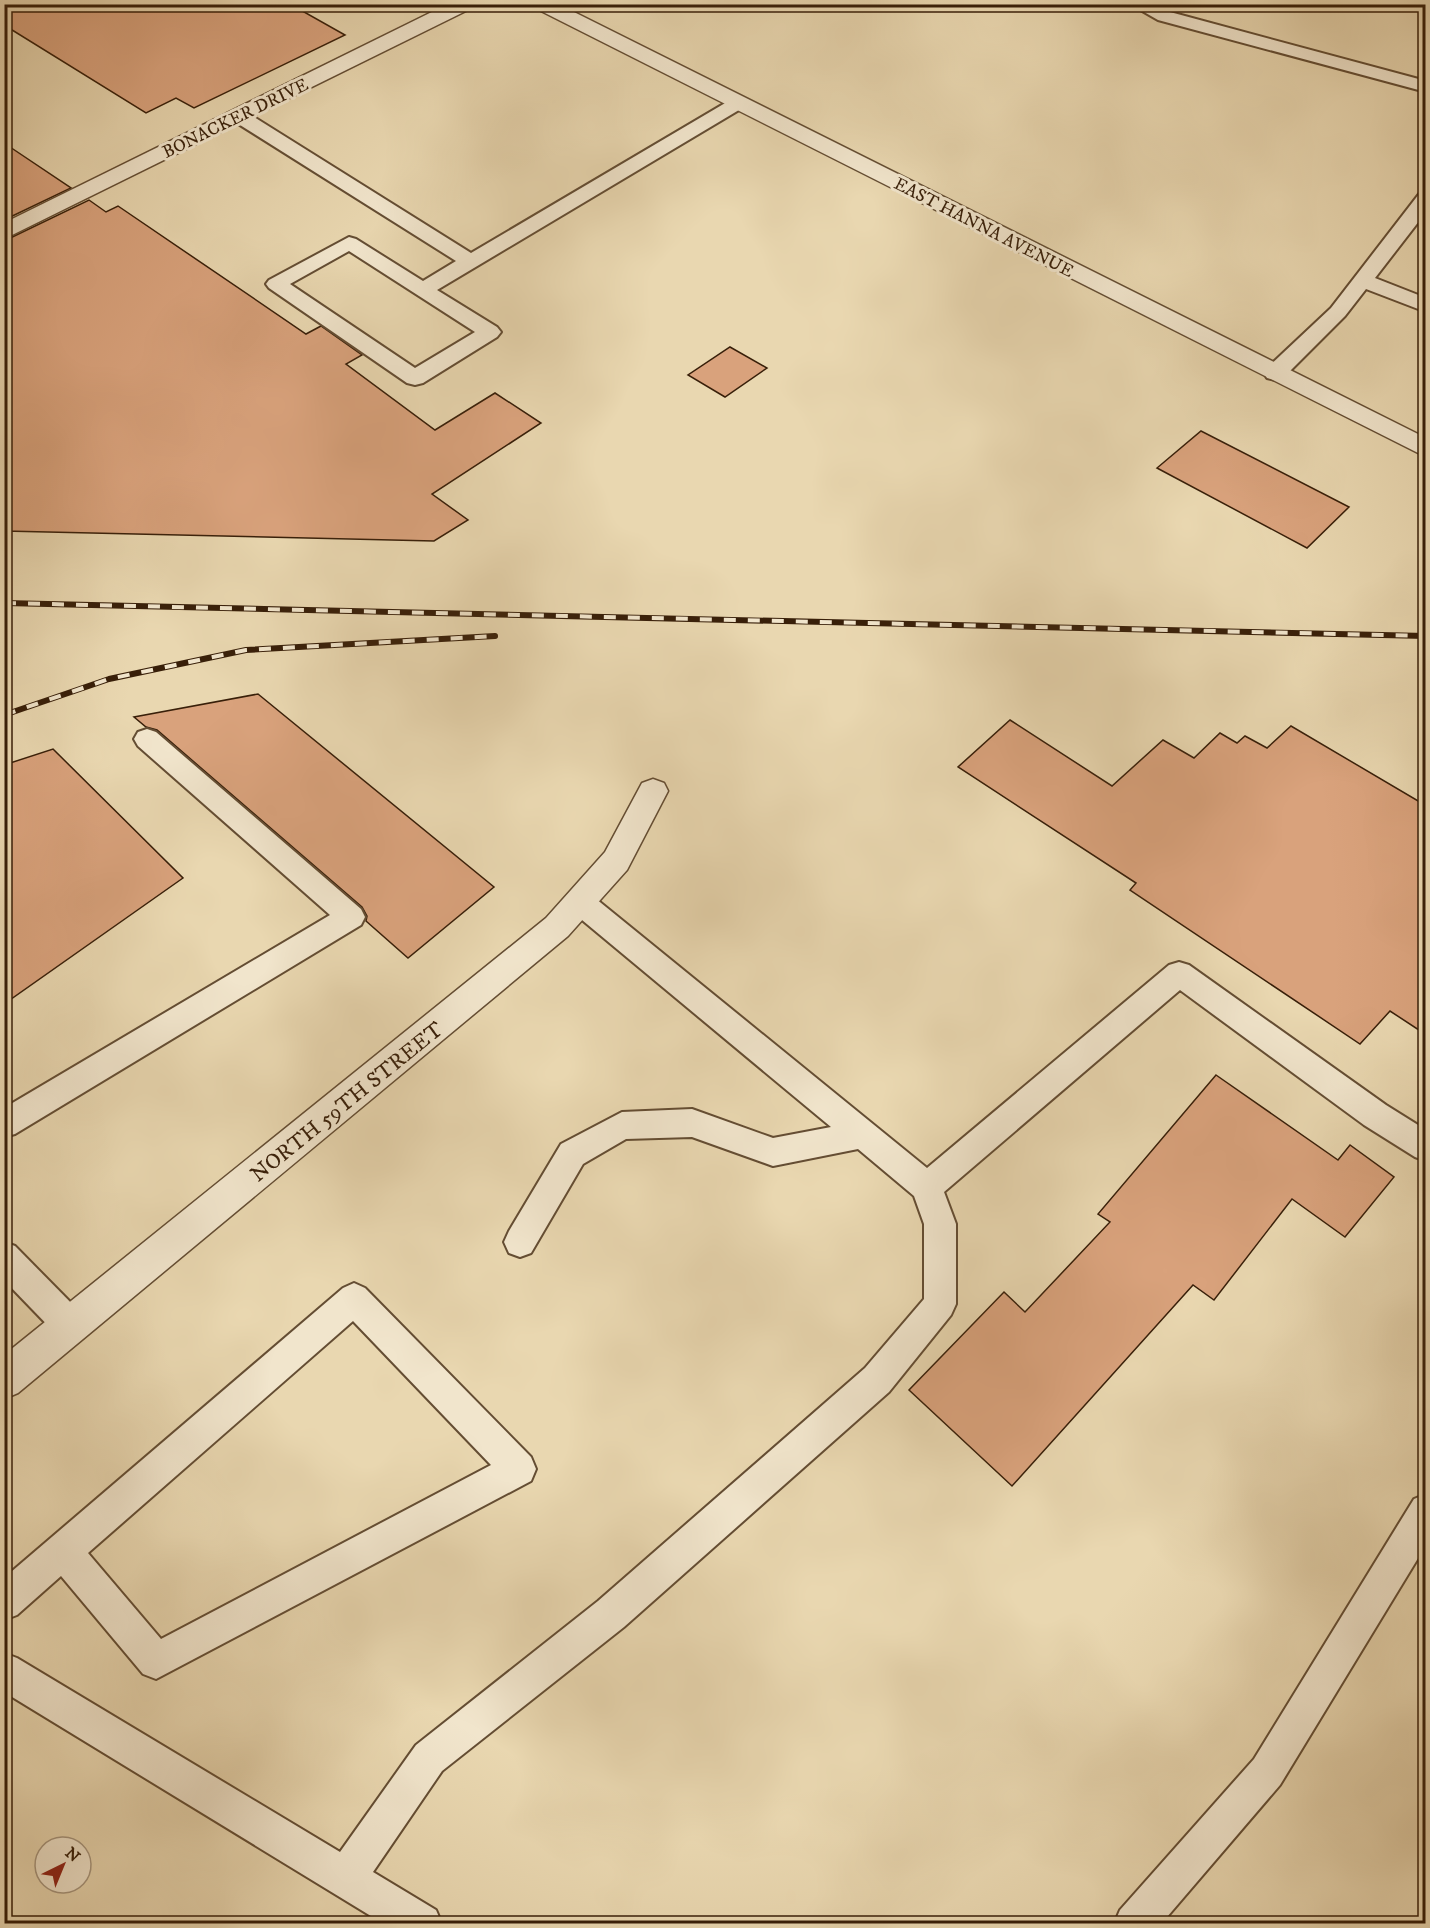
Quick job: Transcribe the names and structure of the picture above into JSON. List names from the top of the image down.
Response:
{
  "streets": {
    "street": ["BONACKER DRIVE", "EAST HANNA AVENUE", "NORTH 59TH STREET"]
  },
  "north": "top right"
}
